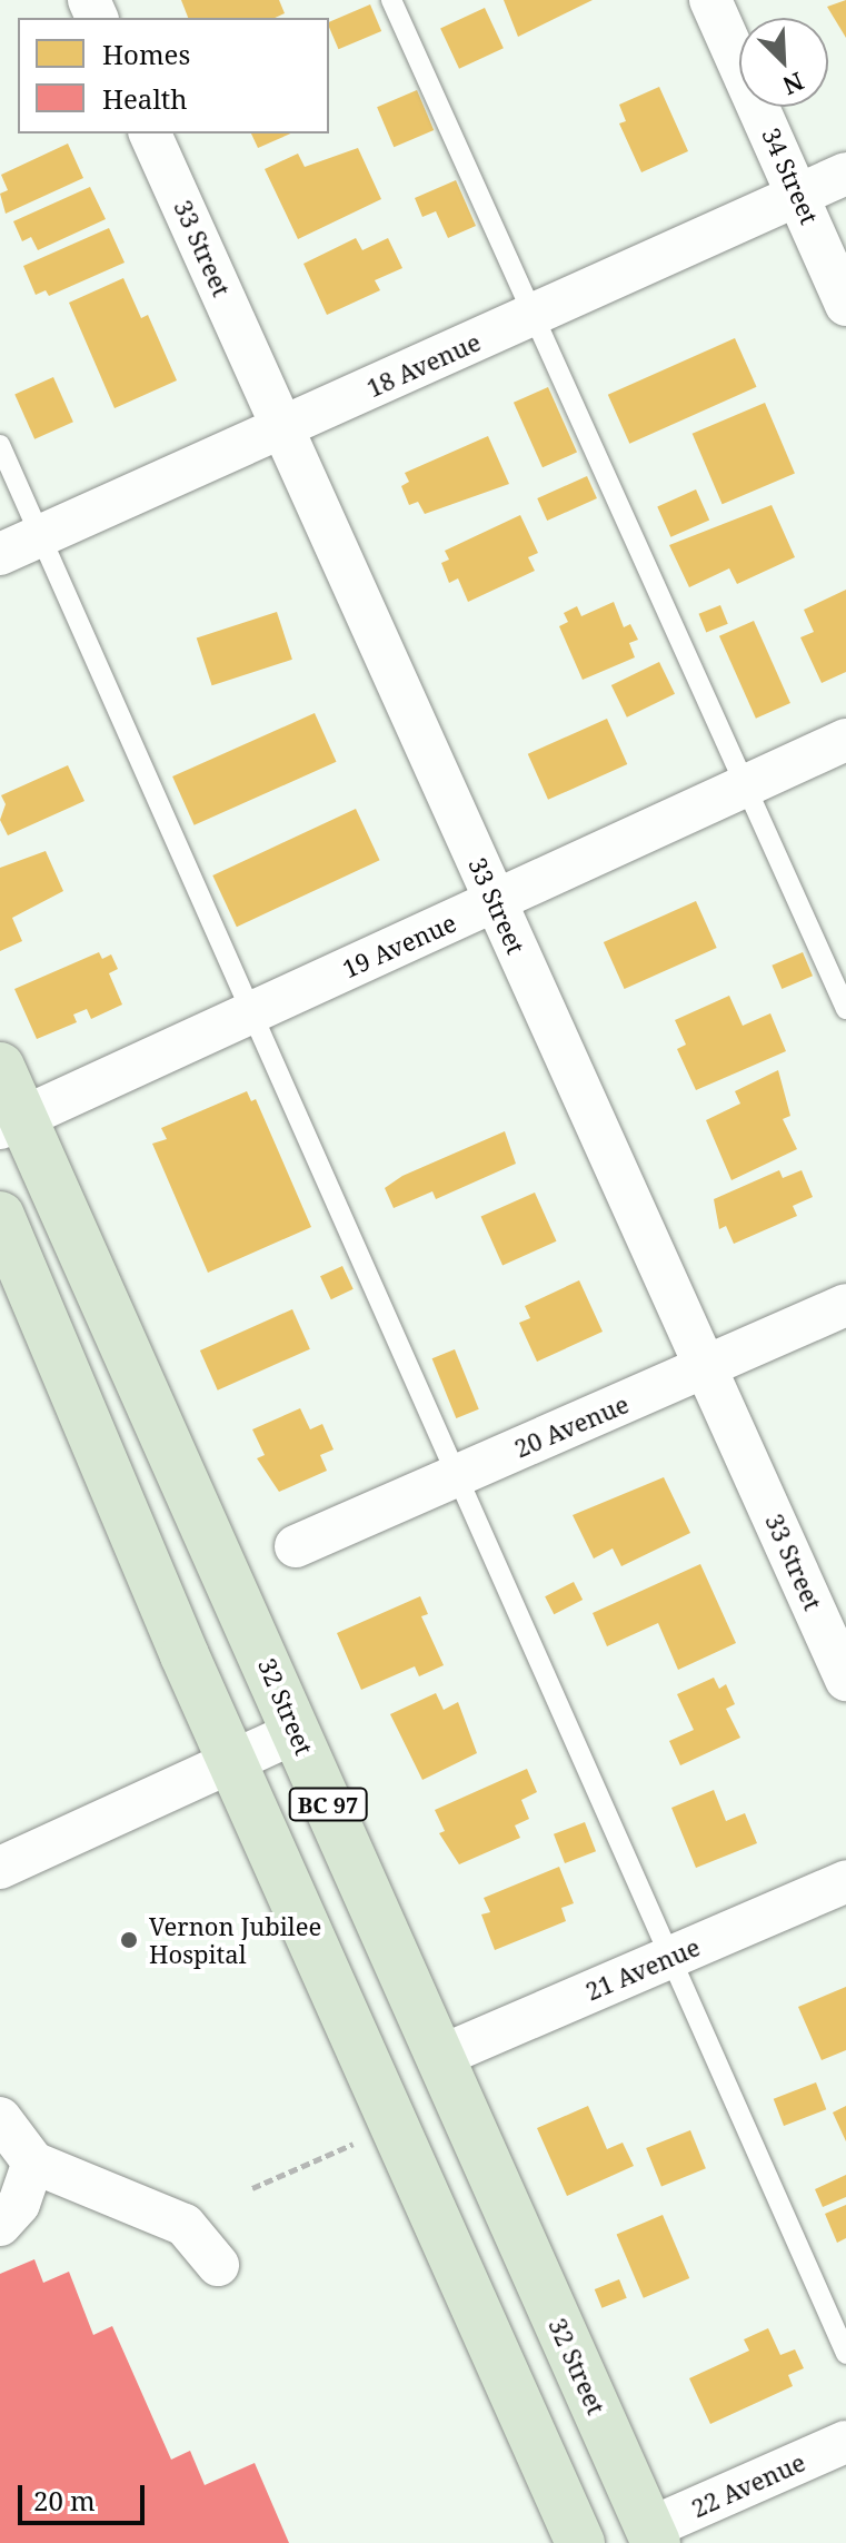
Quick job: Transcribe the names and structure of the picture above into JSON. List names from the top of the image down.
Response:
{
  "streets": {
    "highway": ["32 Street", "BC 97"],
    "street": [
      "34 Street",
      "33 Street",
      "18 Avenue",
      "19 Avenue",
      "20 Avenue",
      "21 Avenue",
      "22 Avenue"
    ]
  },
  "crossings": [
    ["34 Street", "18 Avenue"],
    ["33 Street", "18 Avenue"],
    ["33 Street", "19 Avenue"],
    ["33 Street", "20 Avenue"],
    ["19 Avenue", "32 Street"],
    ["32 Street", "21 Avenue"],
    ["32 Street", "22 Avenue"]
  ],
  "places": ["Vernon Jubilee Hospital"],
  "legend": ["Homes", "Health"],
  "scale_bar": "20 m",
  "north": "bottom right"
}
